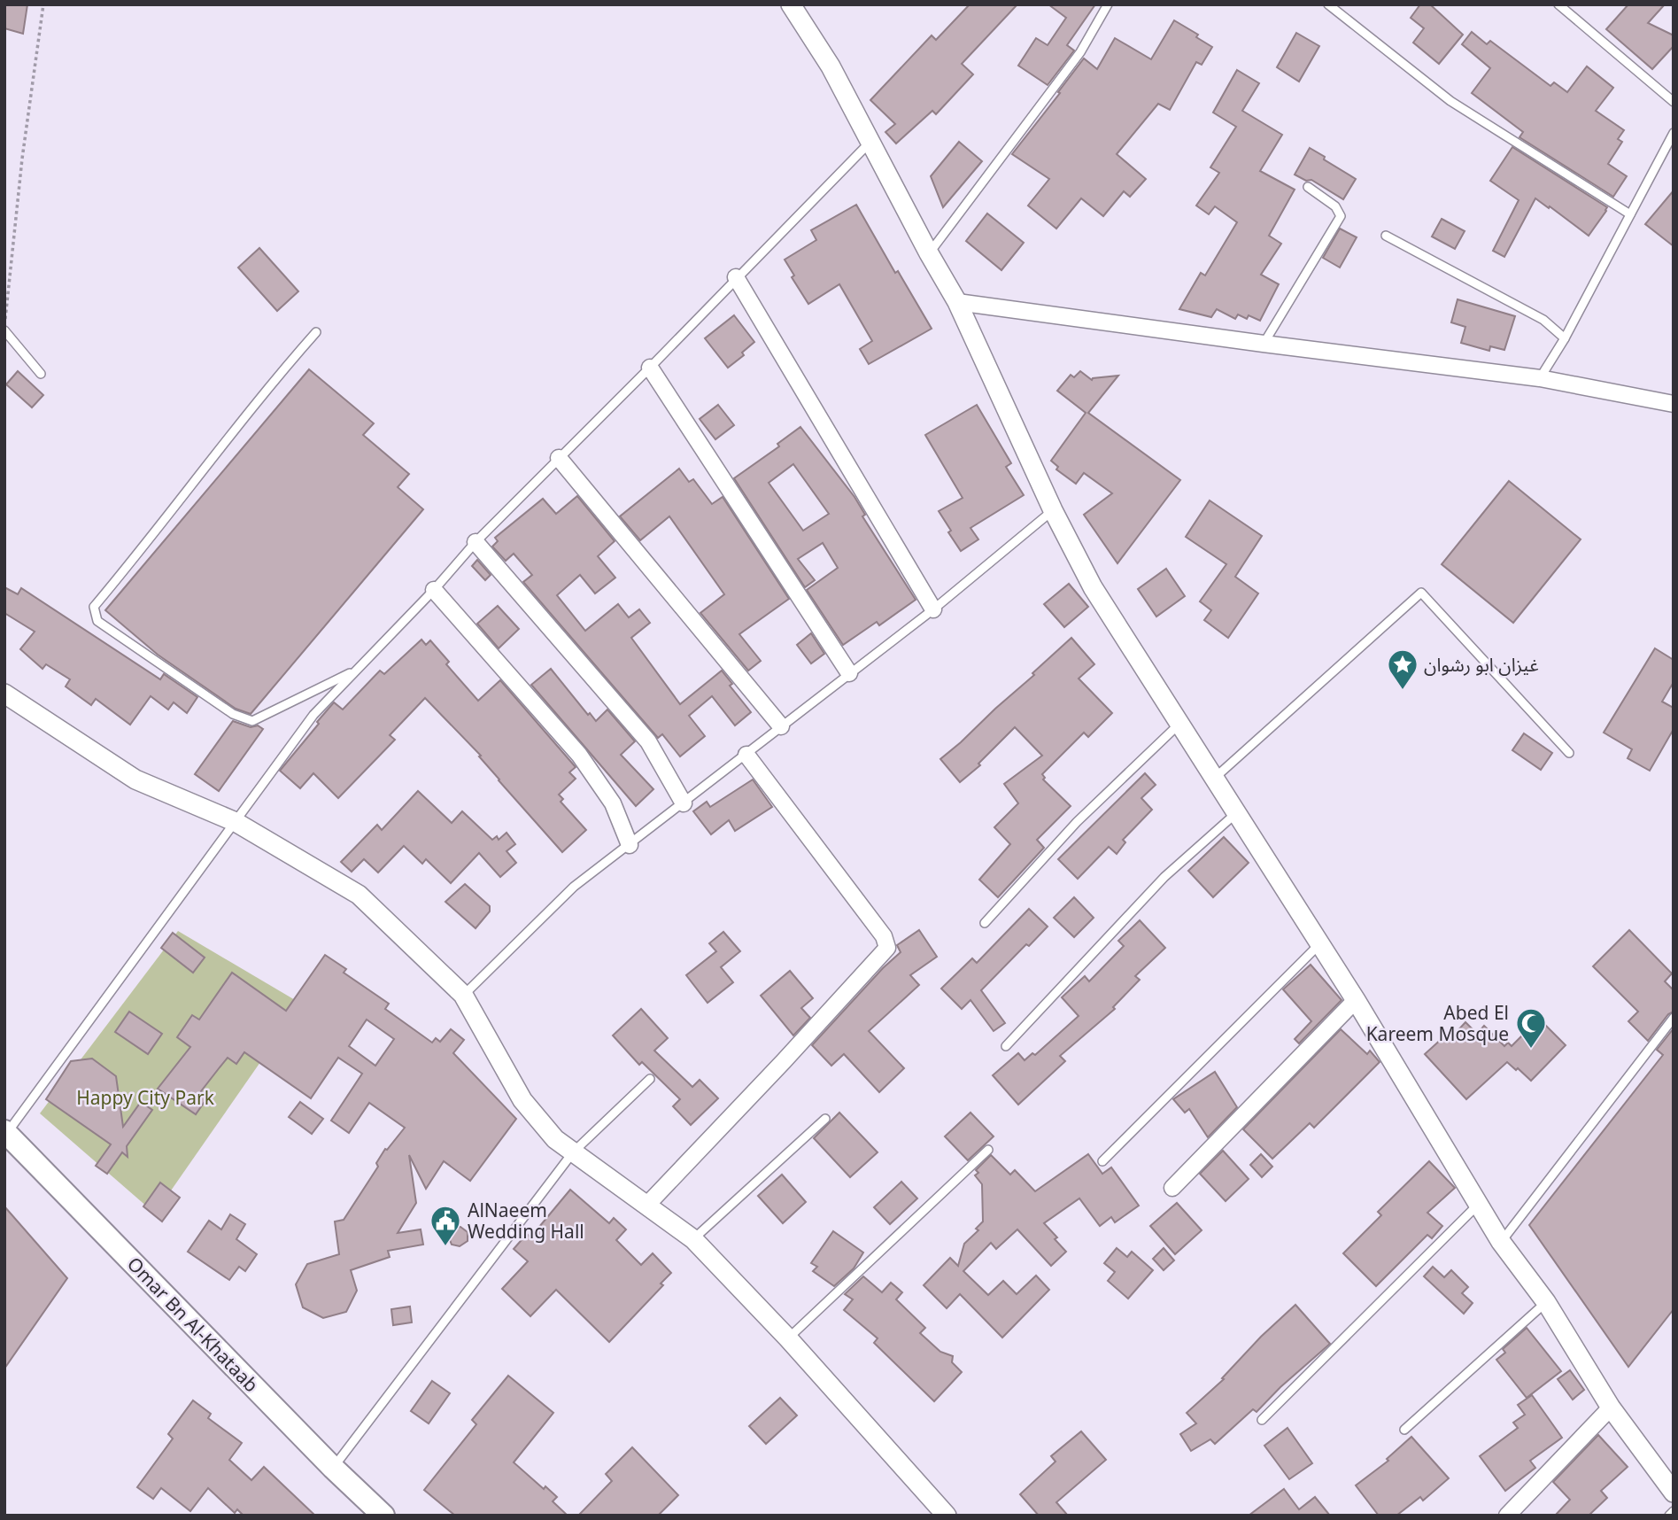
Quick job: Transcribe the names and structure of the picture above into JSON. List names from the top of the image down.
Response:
{
  "streets": {
    "main road": ["Omar Bn Al-Khataab"]
  },
  "parks": ["Happy City Park"],
  "places": {
    "place": ["غيزان ابو رشوان"],
    "mosque": ["Abed El Kareem Mosque"],
    "public building": ["AlNaeem Wedding Hall"]
  }
}
